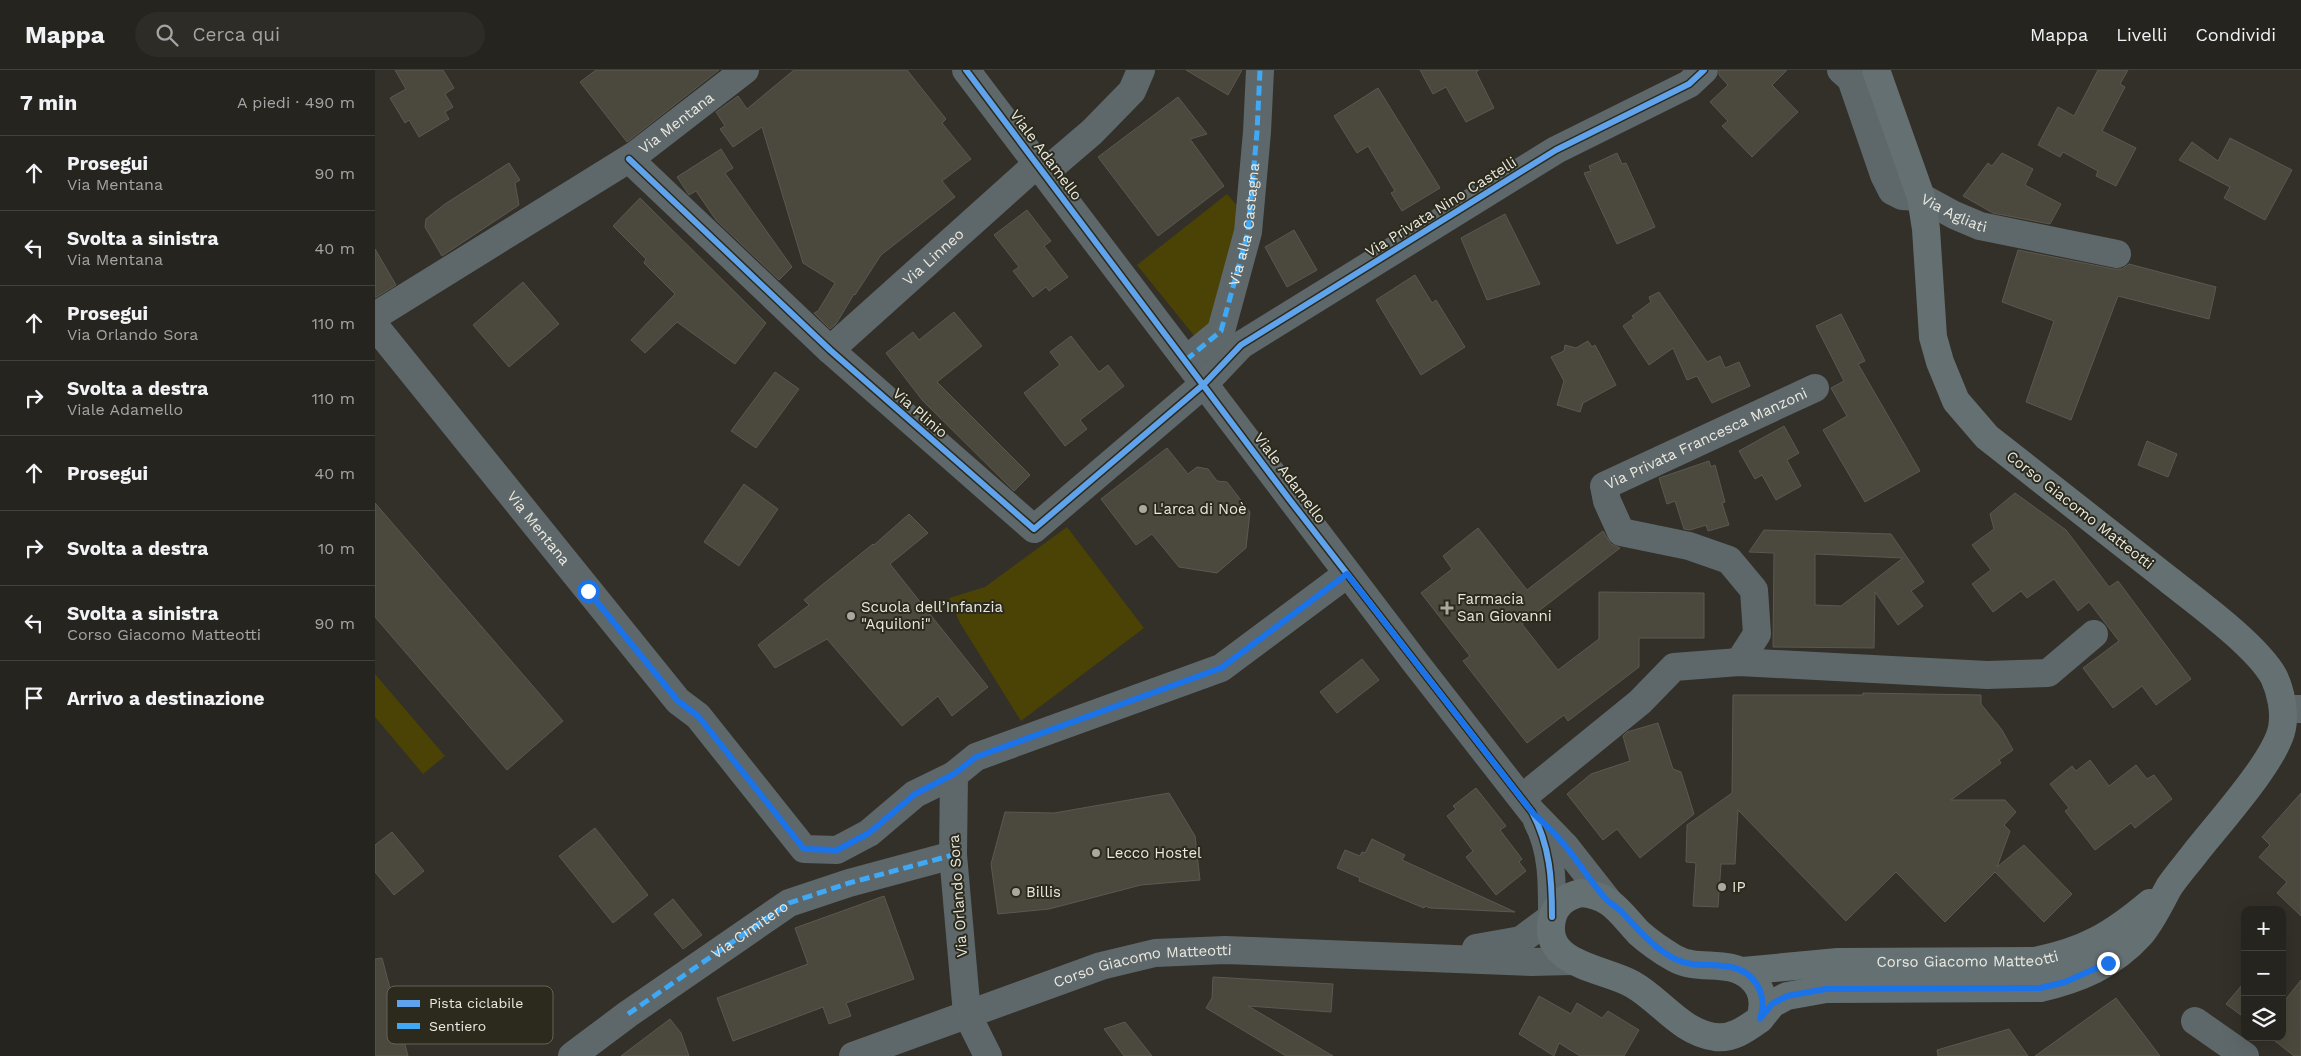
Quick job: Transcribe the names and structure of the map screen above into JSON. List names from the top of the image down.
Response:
{
  "streets": {
    "main road": ["Corso Giacomo Matteotti"],
    "street": [
      "Via Mentana",
      "Viale Adamello",
      "Via Privata Nino Castelli",
      "Via Agliati",
      "Via alla Castagna",
      "Via Linneo",
      "Via Plinio",
      "Via Privata Francesca Manzoni",
      "Via Orlando Sora",
      "Via Cimitero"
    ]
  },
  "crossings": [
    ["Via Mentana", "Via Plinio"],
    ["Via Mentana", "Via Orlando Sora"],
    ["Viale Adamello", "Via Privata Nino Castelli"],
    ["Viale Adamello", "Via alla Castagna"],
    ["Viale Adamello", "Via Linneo"],
    ["Viale Adamello", "Via Plinio"],
    ["Viale Adamello", "Corso Giacomo Matteotti"],
    ["Via Privata Nino Castelli", "Via Plinio"],
    ["Via Agliati", "Corso Giacomo Matteotti"],
    ["Via Linneo", "Via Plinio"],
    ["Corso Giacomo Matteotti", "Via Orlando Sora"],
    ["Via Orlando Sora", "Via Cimitero"]
  ],
  "places": {
    "other": [
      "L'arca di Noè",
      "Scuola dell’Infanzia \"Aquiloni\"",
      "Lecco Hostel",
      "IP",
      "Billis"
    ],
    "health": ["Farmacia San Giovanni"]
  },
  "legend": ["Pista ciclabile", "Sentiero"],
  "page": {
    "header": "Mappa",
    "search": "Cerca qui",
    "nav": ["Mappa", "Livelli", "Condividi"],
    "heading": ["7 min", "A piedi · 490 m"],
    "list": [
      ["Prosegui", "Via Mentana", "90 m"],
      ["Svolta a sinistra", "Via Mentana", "40 m"],
      ["Prosegui", "Via Orlando Sora", "110 m"],
      ["Svolta a destra", "Viale Adamello", "110 m"],
      ["Prosegui", "40 m"],
      ["Svolta a destra", "10 m"],
      ["Svolta a sinistra", "Corso Giacomo Matteotti", "90 m"],
      "Arrivo a destinazione"
    ],
    "map_buttons": ["+", "−"]
  }
}
